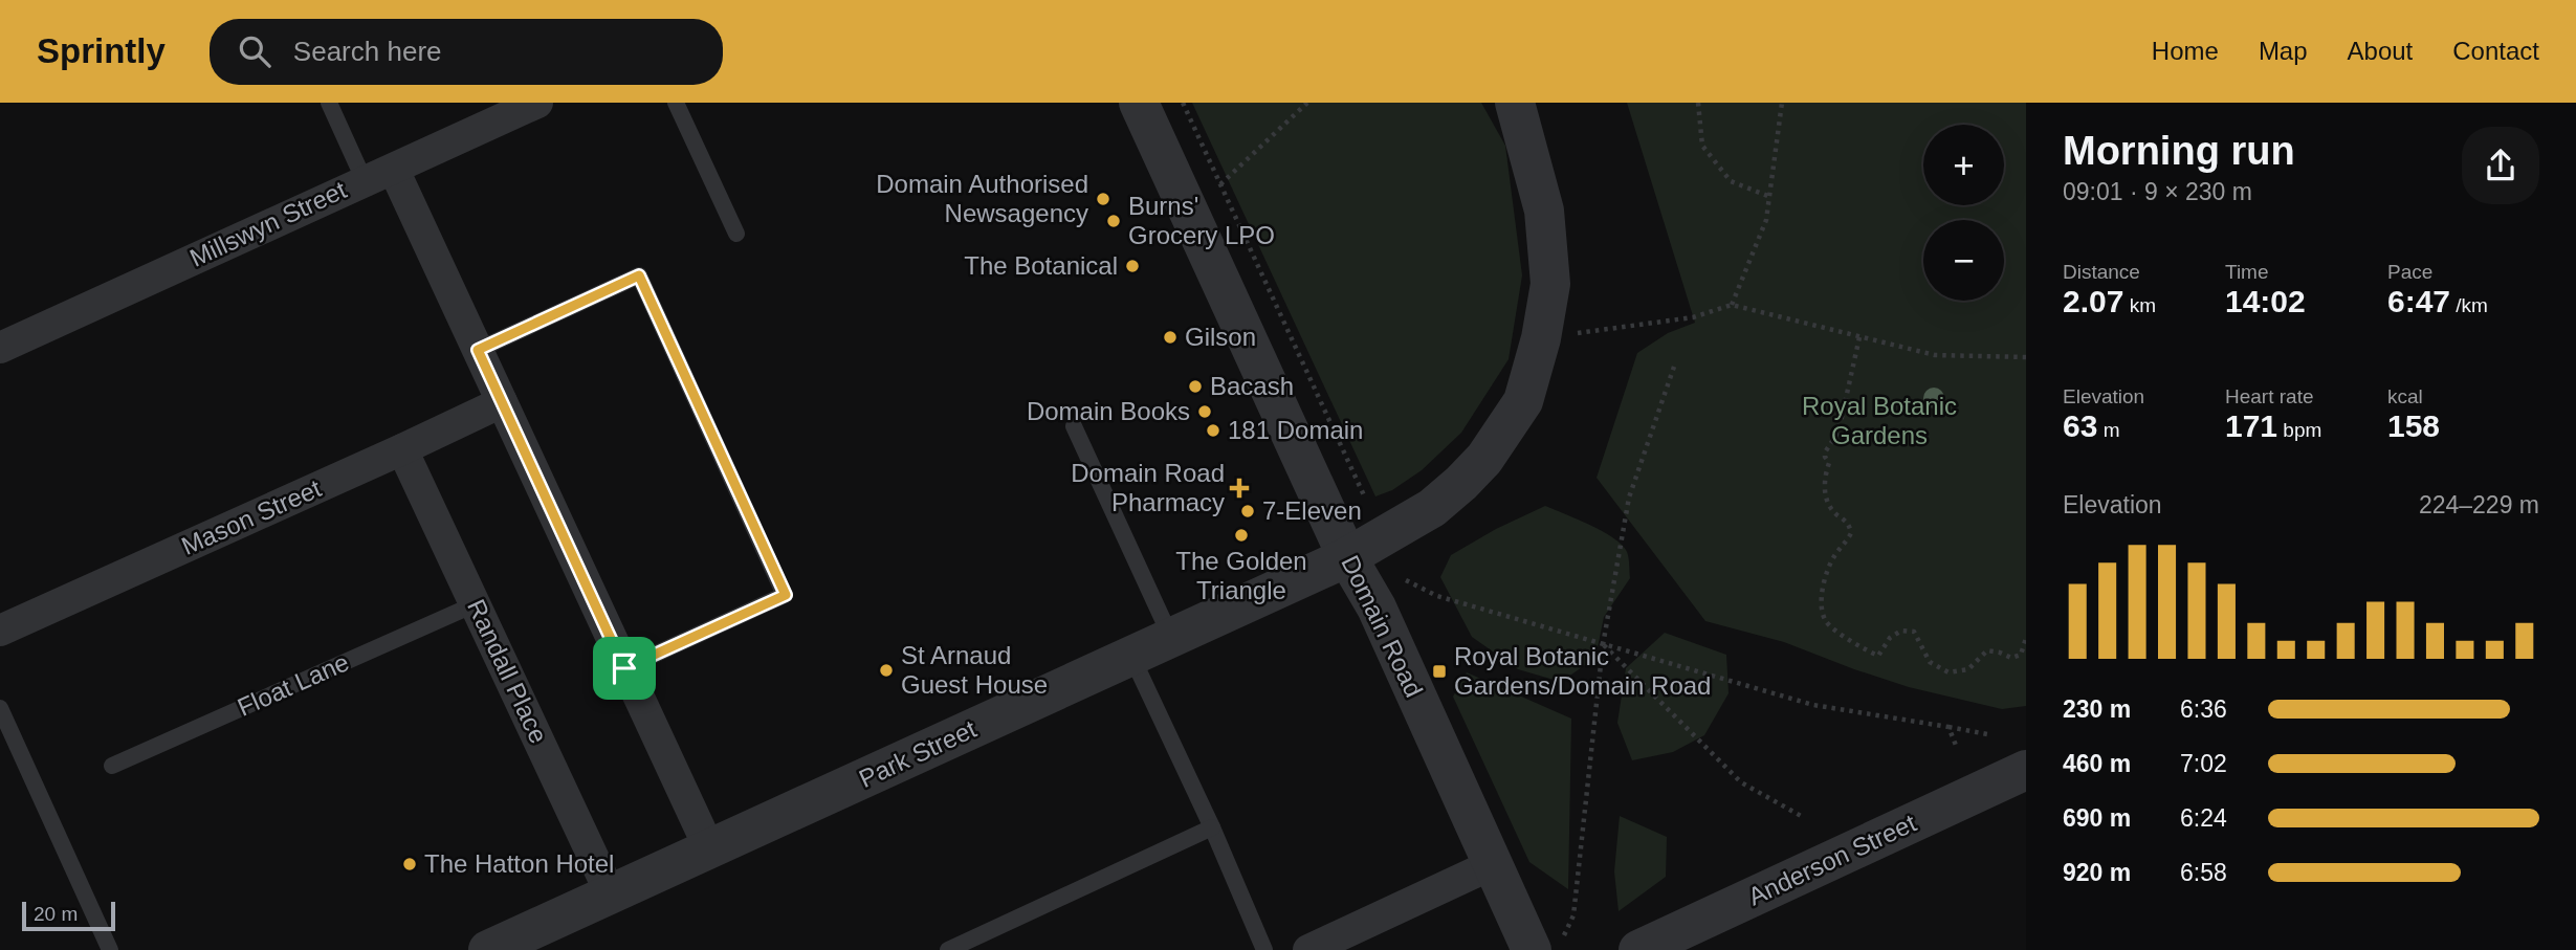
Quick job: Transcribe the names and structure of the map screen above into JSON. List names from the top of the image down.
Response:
{
  "streets": {
    "street": [
      "Millswyn Street",
      "Mason Street",
      "Domain Road",
      "Randall Place",
      "Park Street",
      "Anderson Street"
    ],
    "lane": ["Float Lane"]
  },
  "crossings": [
    ["Mason Street", "Randall Place"],
    ["Domain Road", "Park Street"],
    ["Randall Place", "Float Lane"],
    ["Randall Place", "Park Street"]
  ],
  "parks": ["Royal Botanic Gardens"],
  "places": {
    "other": [
      "Domain Authorised Newsagency",
      "Burns' Grocery LPO",
      "The Botanical",
      "Gilson",
      "Bacash",
      "Domain Books",
      "181 Domain",
      "7-Eleven",
      "The Golden Triangle",
      "St Arnaud Guest House",
      "The Hatton Hotel"
    ],
    "health": ["Domain Road Pharmacy"],
    "transit": ["Royal Botanic Gardens/Domain Road"]
  },
  "scale_bar": "20 m",
  "page": {
    "header": "Sprintly",
    "search": "Search here",
    "nav": [
      "Home",
      "Map",
      "About",
      "Contact"
    ],
    "heading": ["Morning run", "09:01 · 9 × 230 m"],
    "map_buttons": ["+", "−"],
    "stats": [
      ["Distance", "2.07 km"],
      ["Time", "14:02"],
      ["Pace", "6:47 /km"],
      ["Elevation", "63 m"],
      ["Heart rate", "171 bpm"],
      ["kcal", "158"]
    ],
    "chart": ["Elevation", "224–229 m"],
    "list": [
      {
        "name": "230 m",
        "note": "6:36"
      },
      {
        "name": "460 m",
        "note": "7:02"
      },
      {
        "name": "690 m",
        "note": "6:24"
      },
      {
        "name": "920 m",
        "note": "6:58"
      }
    ],
    "scale": "20 m"
  }
}
